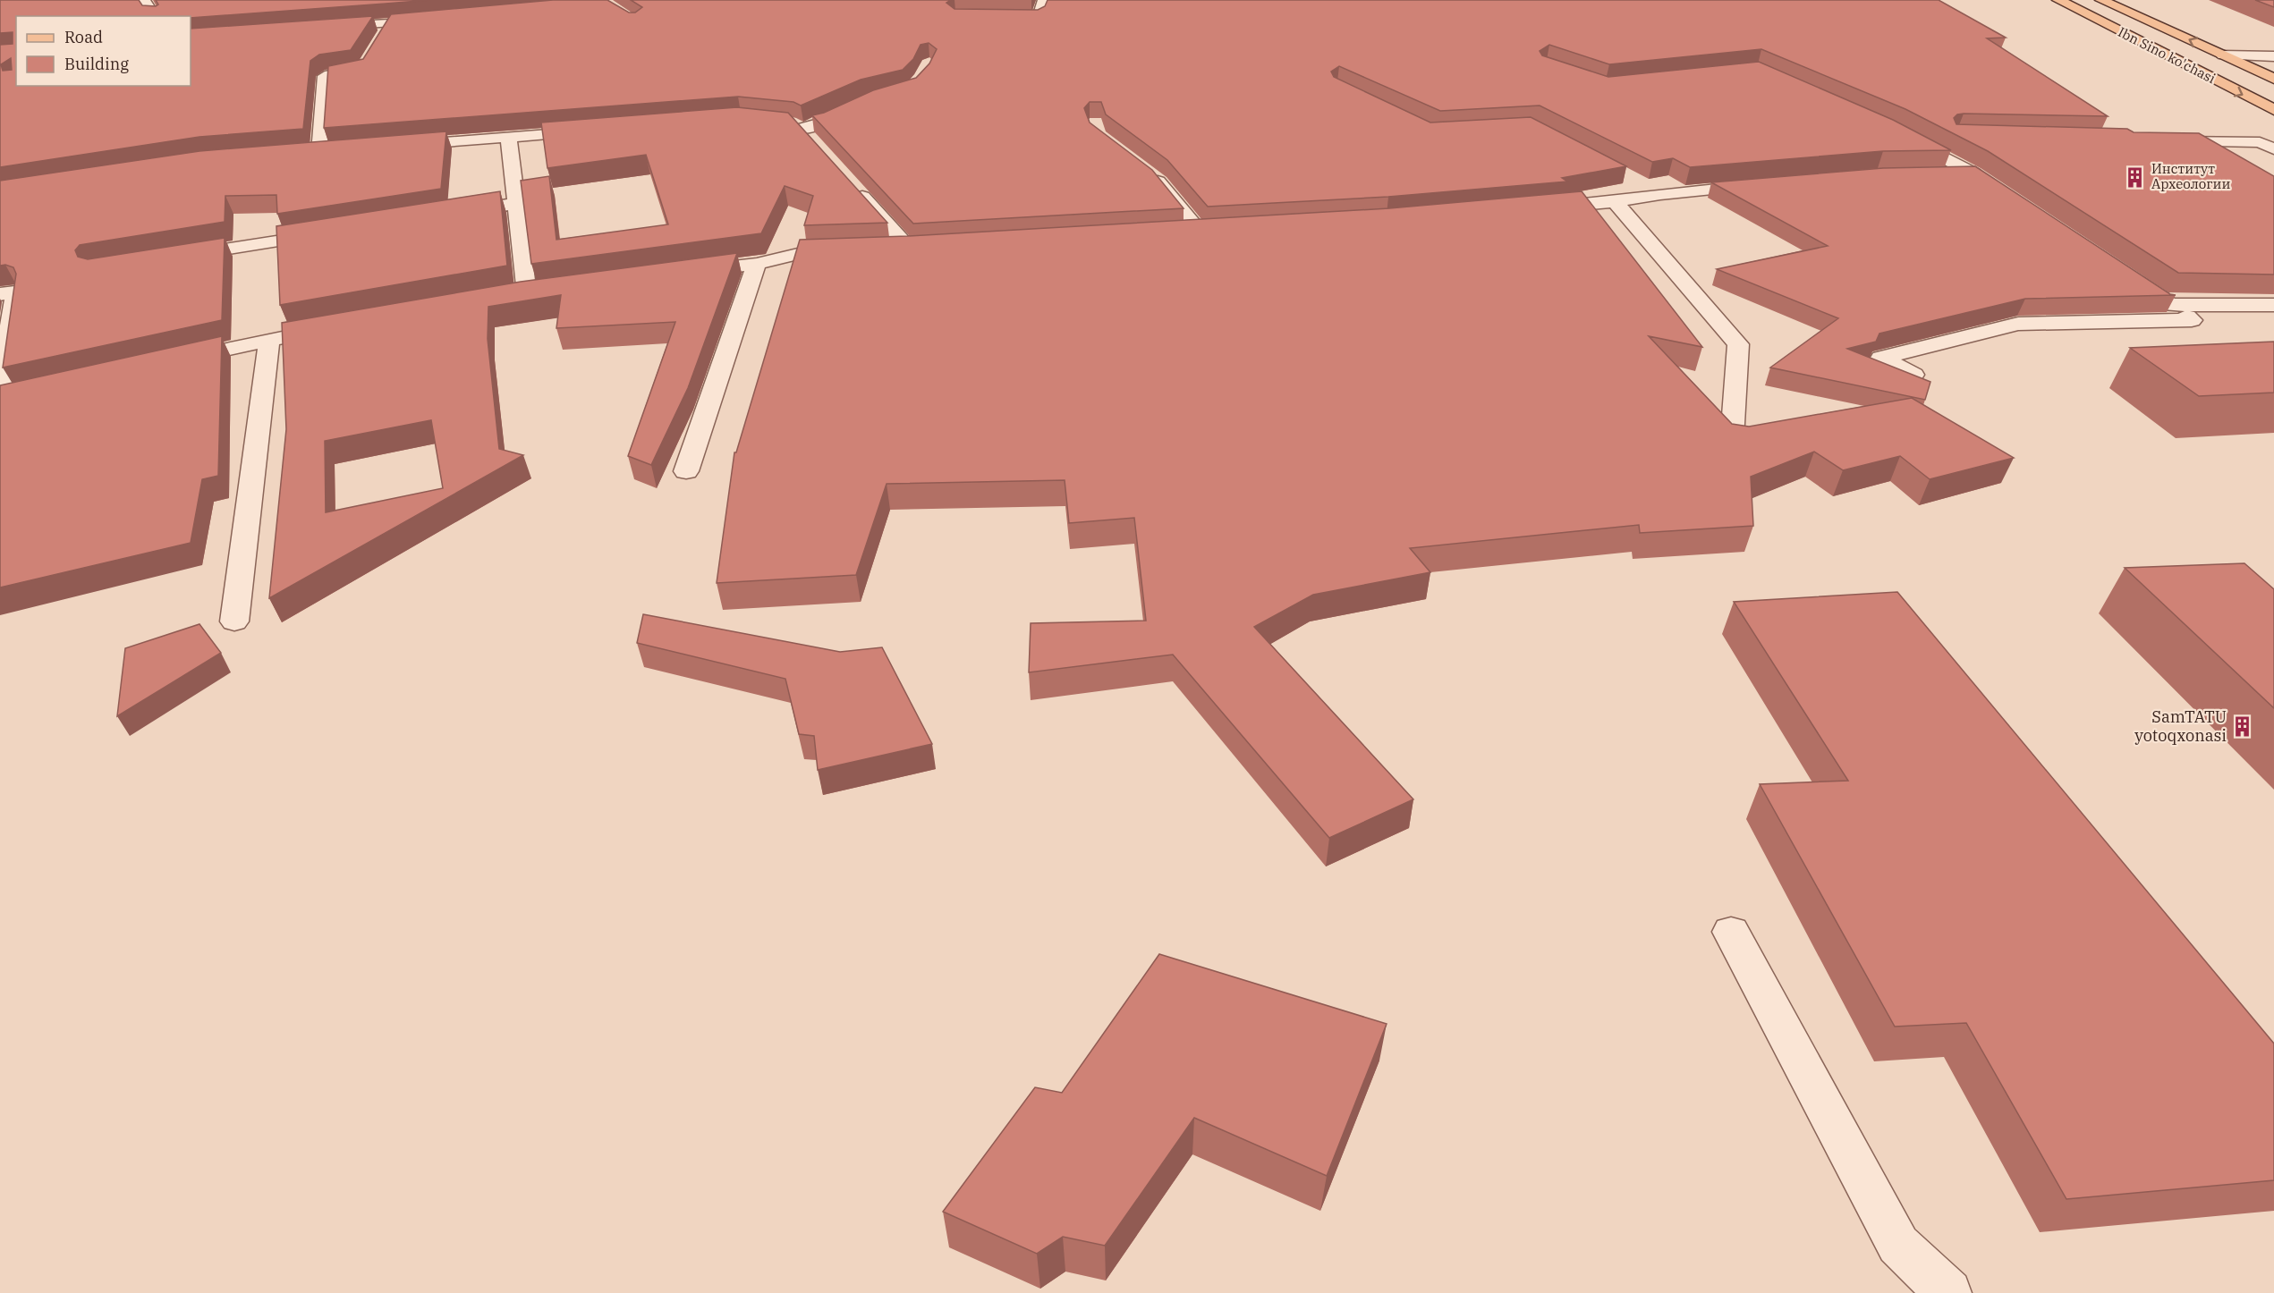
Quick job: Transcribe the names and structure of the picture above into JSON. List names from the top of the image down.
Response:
{
  "streets": {
    "main road": ["Ibn Sino ko'chasi"]
  },
  "places": {
    "building": ["Институт Археологии", "SamTATU yotoqxonasi"]
  },
  "legend": ["Road", "Building"]
}
